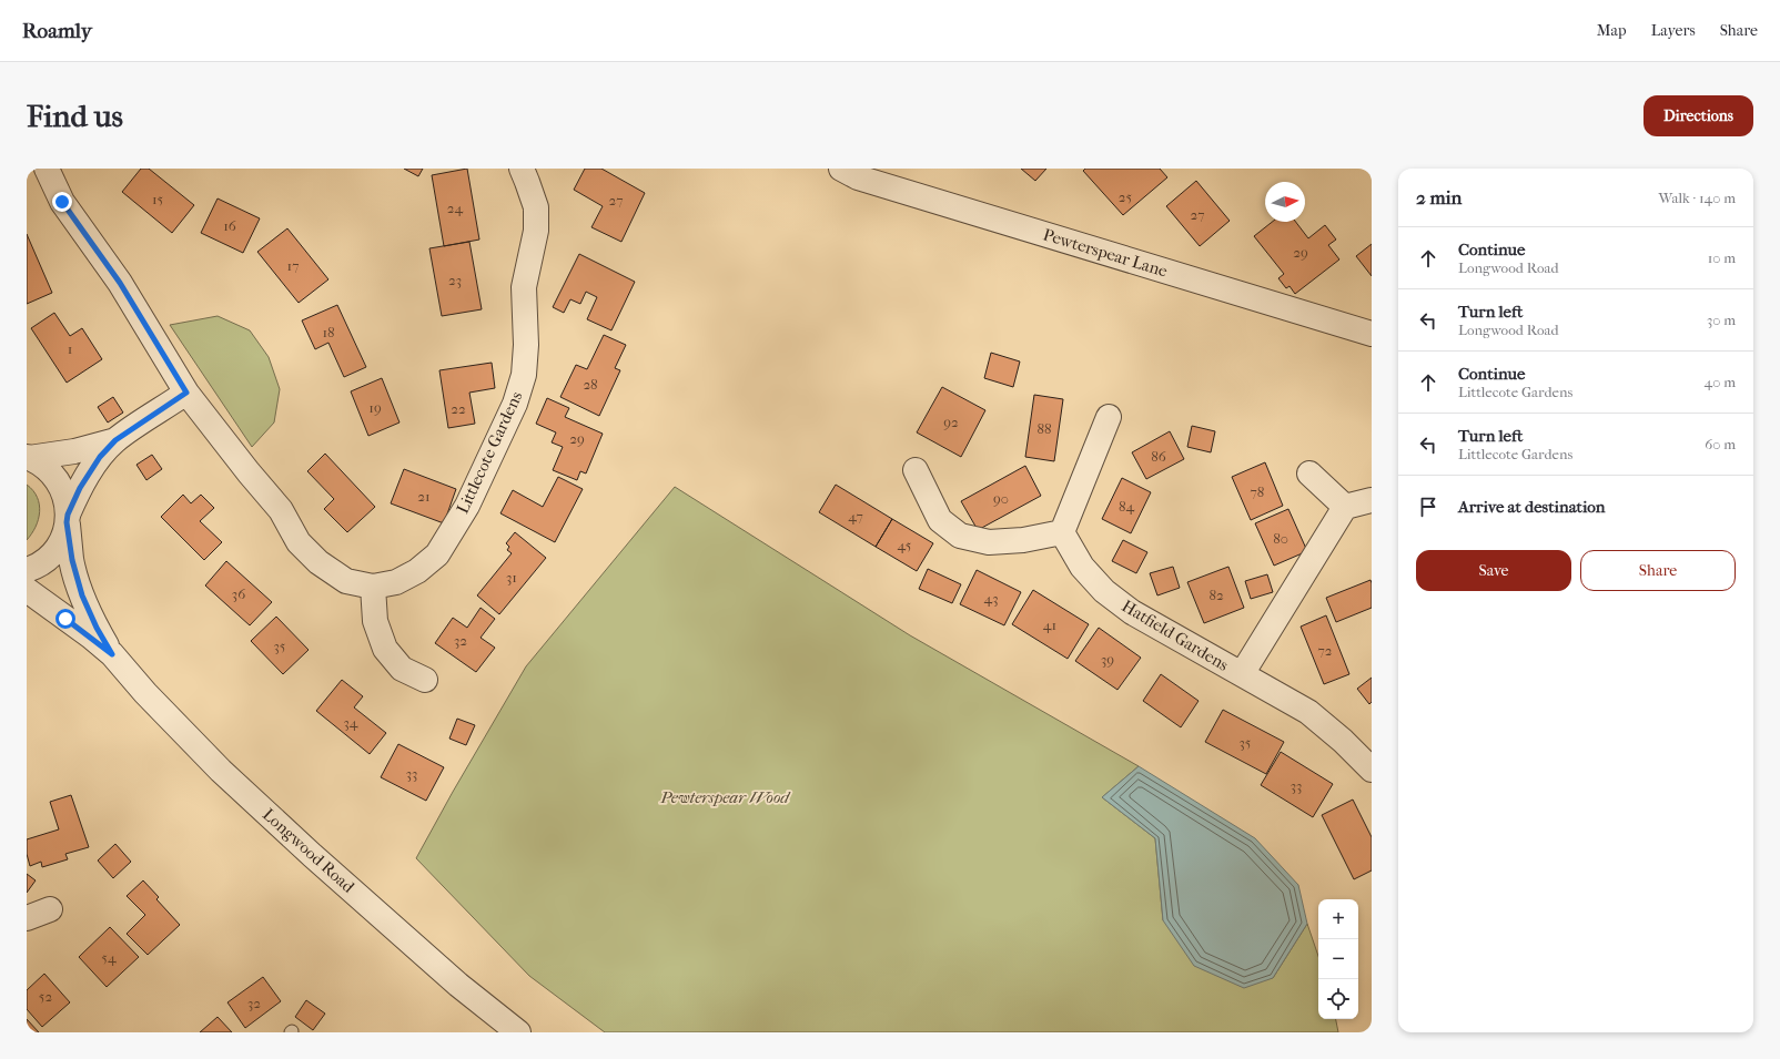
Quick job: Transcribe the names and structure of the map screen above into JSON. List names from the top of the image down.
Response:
{
  "streets": {
    "street": [
      "Pewterspear Lane",
      "Littlecote Gardens",
      "Hatfield Gardens",
      "Longwood Road"
    ]
  },
  "parks": ["Pewterspear Wood"],
  "house_numbers": [
    "25",
    "15",
    "27",
    "24",
    "27",
    "16",
    "29",
    "17",
    "23",
    "18",
    "1",
    "28",
    "19",
    "22",
    "92",
    "88",
    "29",
    "86",
    "78",
    "21",
    "90",
    "84",
    "47",
    "80",
    "45",
    "31",
    "36",
    "82",
    "43",
    "41",
    "32",
    "35",
    "72",
    "39",
    "34",
    "35",
    "33",
    "33",
    "54",
    "52",
    "32"
  ],
  "north": "right",
  "page": {
    "header": "Roamly",
    "nav": ["Map", "Layers", "Share"],
    "buttons": [
      "Directions",
      ["Save", "Share"]
    ],
    "title": "Find us",
    "heading": ["2 min", "Walk · 140 m"],
    "list": [
      ["Continue", "Longwood Road", "10 m"],
      ["Turn left", "Longwood Road", "30 m"],
      ["Continue", "Littlecote Gardens", "40 m"],
      ["Turn left", "Littlecote Gardens", "60 m"],
      "Arrive at destination"
    ],
    "map_buttons": ["+", "−"]
  }
}
